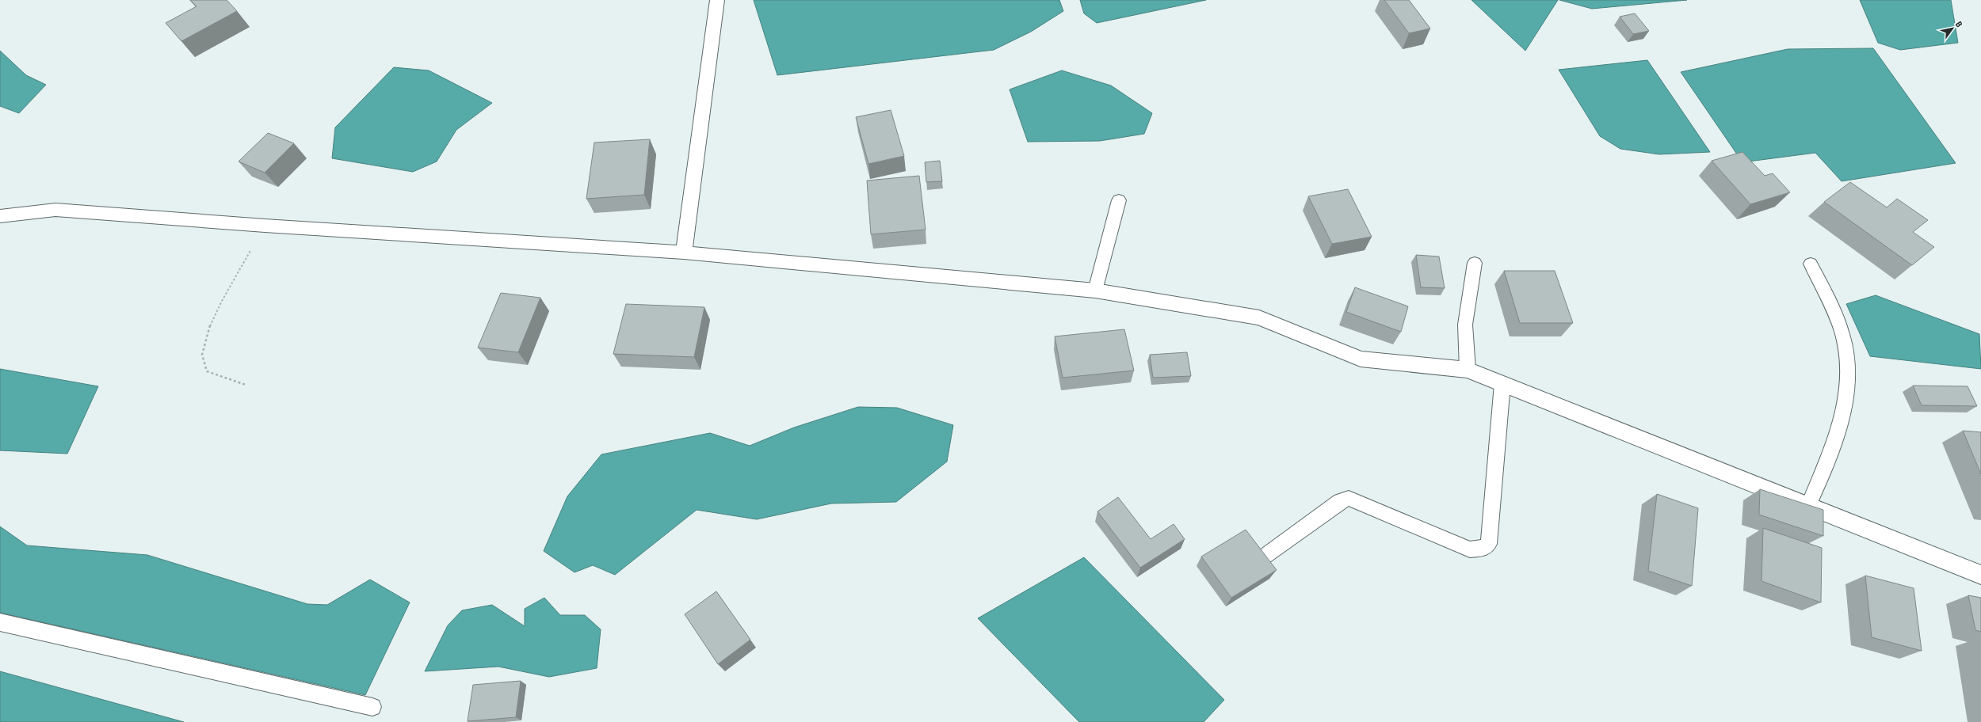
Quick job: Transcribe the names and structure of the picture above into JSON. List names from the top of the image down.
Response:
{
  "north": "top right"
}
